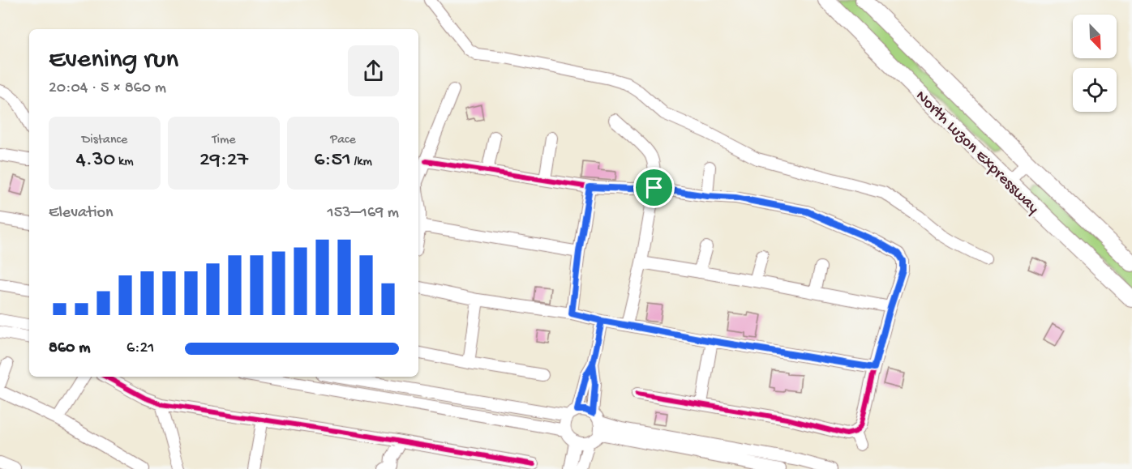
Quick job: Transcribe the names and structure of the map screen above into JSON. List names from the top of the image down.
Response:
{
  "streets": {
    "highway": ["North Luzon Expressway"]
  },
  "north": "bottom right",
  "page": {
    "heading": ["Evening run", "20:04 · 5 × 860 m"],
    "stats": [
      ["Distance", "4.30 km"],
      ["Time", "29:27"],
      ["Pace", "6:51 /km"]
    ],
    "chart": ["Elevation", "153–169 m"],
    "list": [
      {
        "name": "860 m",
        "note": "6:21"
      }
    ]
  }
}
